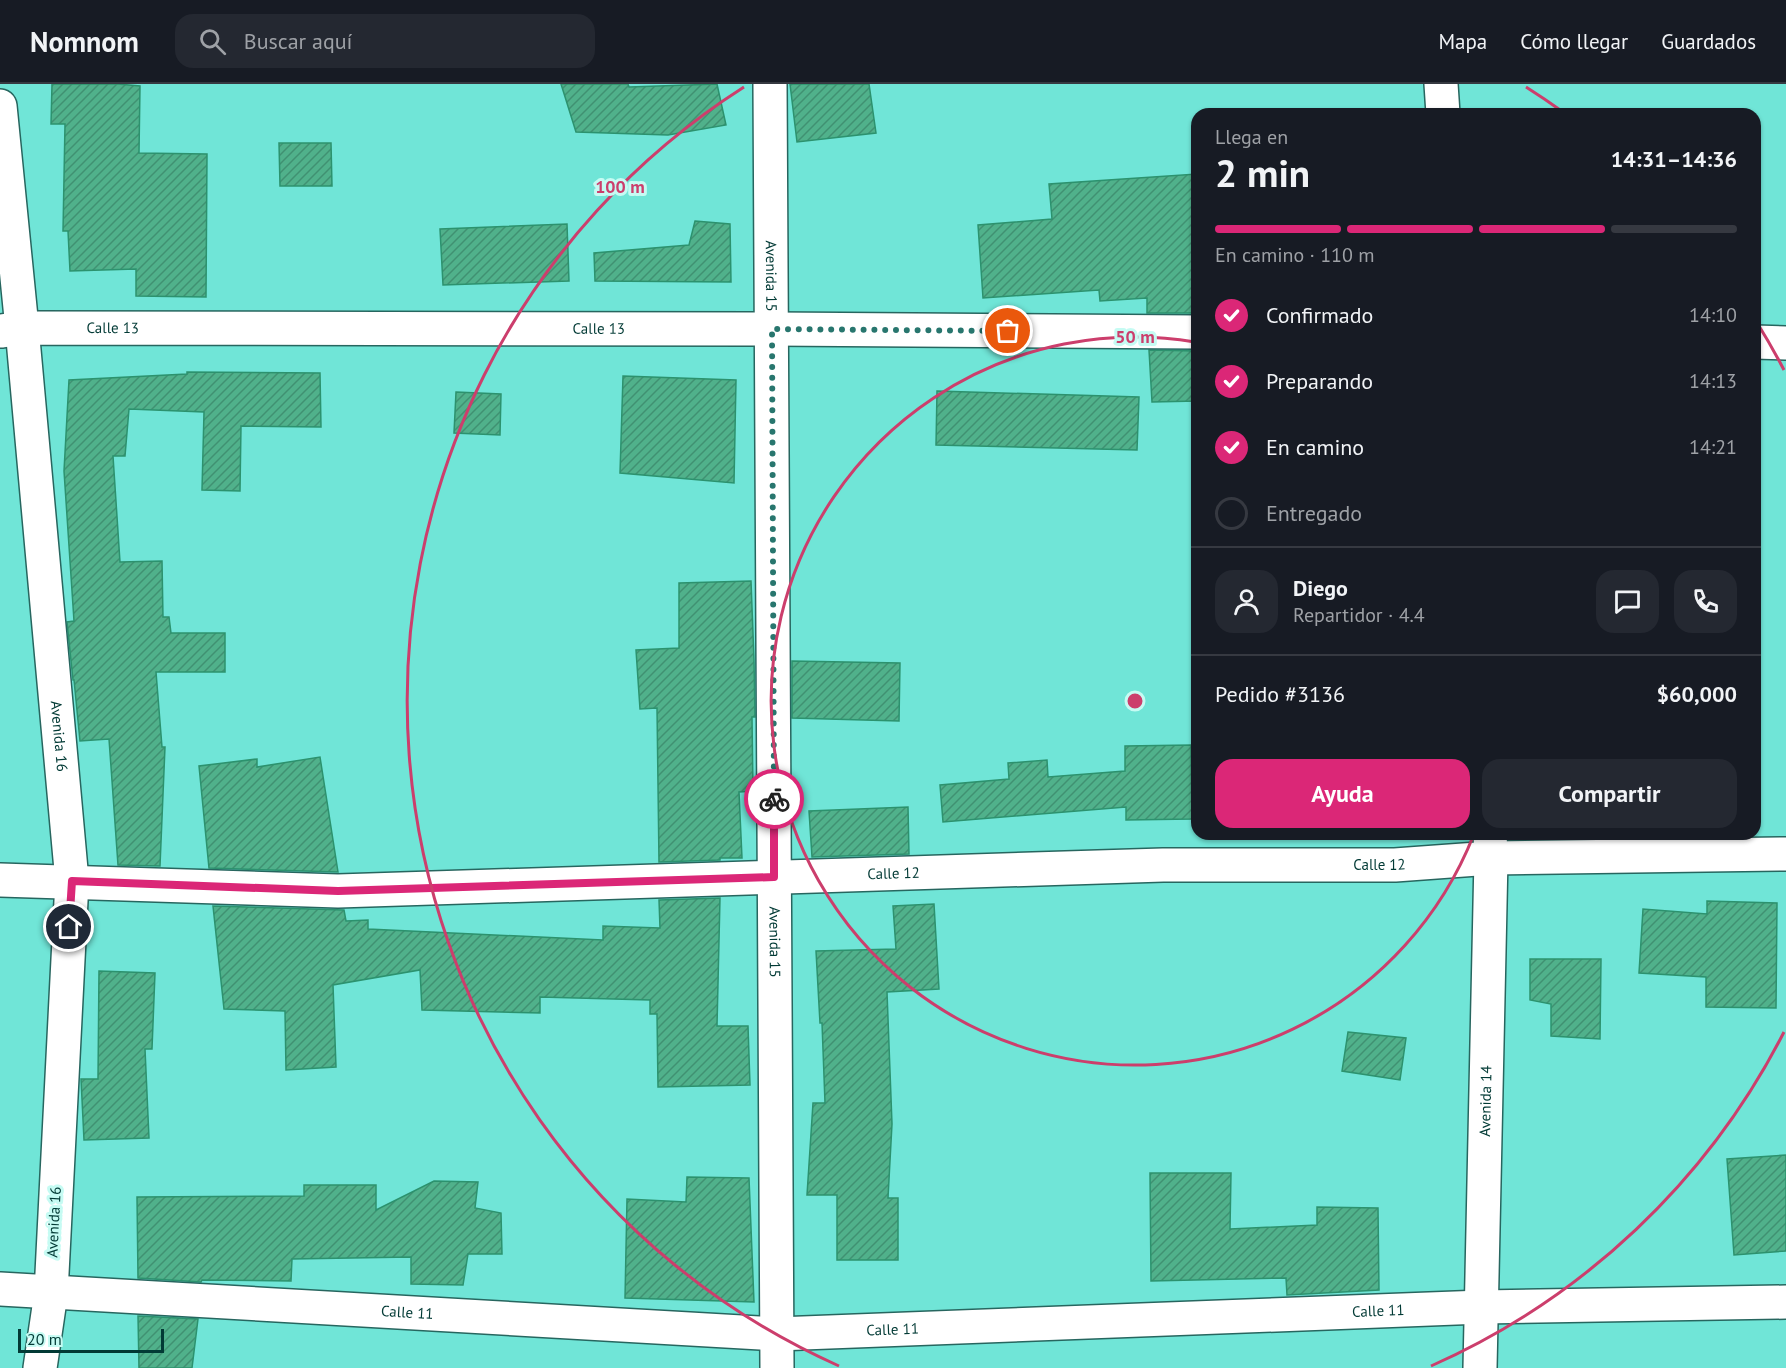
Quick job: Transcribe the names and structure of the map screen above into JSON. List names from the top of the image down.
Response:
{
  "streets": {
    "street": [
      "Avenida 15",
      "Calle 13",
      "Avenida 16",
      "Calle 12",
      "Avenida 14",
      "Calle 11"
    ]
  },
  "crossings": [
    ["Avenida 15", "Calle 13"],
    ["Avenida 15", "Calle 12"],
    ["Avenida 15", "Calle 11"],
    ["Calle 13", "Avenida 16"],
    ["Avenida 16", "Calle 12"],
    ["Avenida 16", "Calle 11"],
    ["Calle 12", "Avenida 14"],
    ["Avenida 14", "Calle 11"]
  ],
  "scale_bar": "20 m",
  "page": {
    "header": "Nomnom",
    "search": "Buscar aquí",
    "nav": ["Mapa", "Cómo llegar", "Guardados"],
    "heading": ["2 min", "Llega en", "14:31–14:36"],
    "panel": [
      "Diego",
      "Repartidor · 4.4",
      "Pedido #3136",
      "$60,000"
    ],
    "bar": "En camino · 110 m",
    "list": [
      ["Confirmado", "14:10"],
      ["Preparando", "14:13"],
      ["En camino", "14:21"],
      "Entregado"
    ],
    "buttons": ["Ayuda", "Compartir"],
    "scale": "20 m"
  },
  "rings": ["100 m", "50 m"]
}
